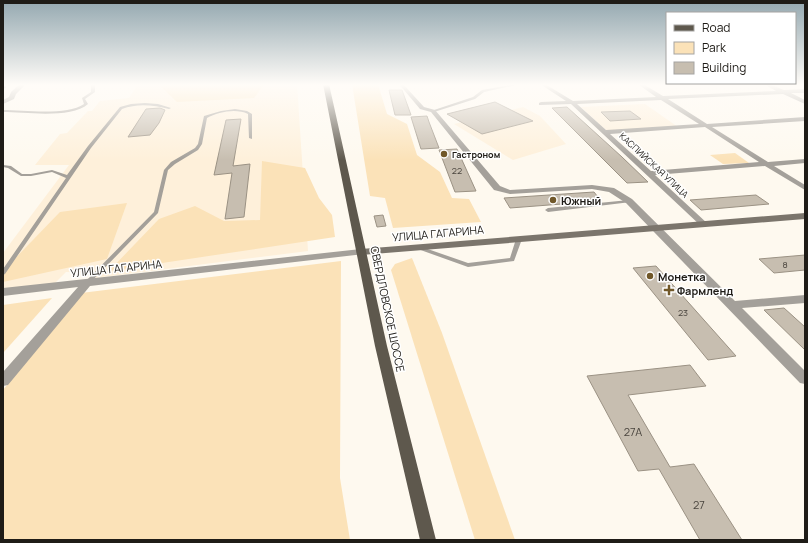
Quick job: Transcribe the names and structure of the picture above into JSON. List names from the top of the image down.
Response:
{
  "streets": {
    "main road": ["СВЕРДЛОВСКОЕ ШОССЕ"],
    "street": ["КАСПИЙСКАЯ УЛИЦА", "УЛИЦА ГАГАРИНА"]
  },
  "crossings": [
    ["КАСПИЙСКАЯ УЛИЦА", "УЛИЦА ГАГАРИНА"],
    ["УЛИЦА ГАГАРИНА", "СВЕРДЛОВСКОЕ ШОССЕ"]
  ],
  "places": {
    "other": ["Гастроном", "Южный", "Монетка"],
    "health": ["Фармленд"]
  },
  "house_numbers": [
    "22",
    "8",
    "23",
    "27А",
    "27"
  ],
  "legend": ["Road", "Park", "Building"]
}
